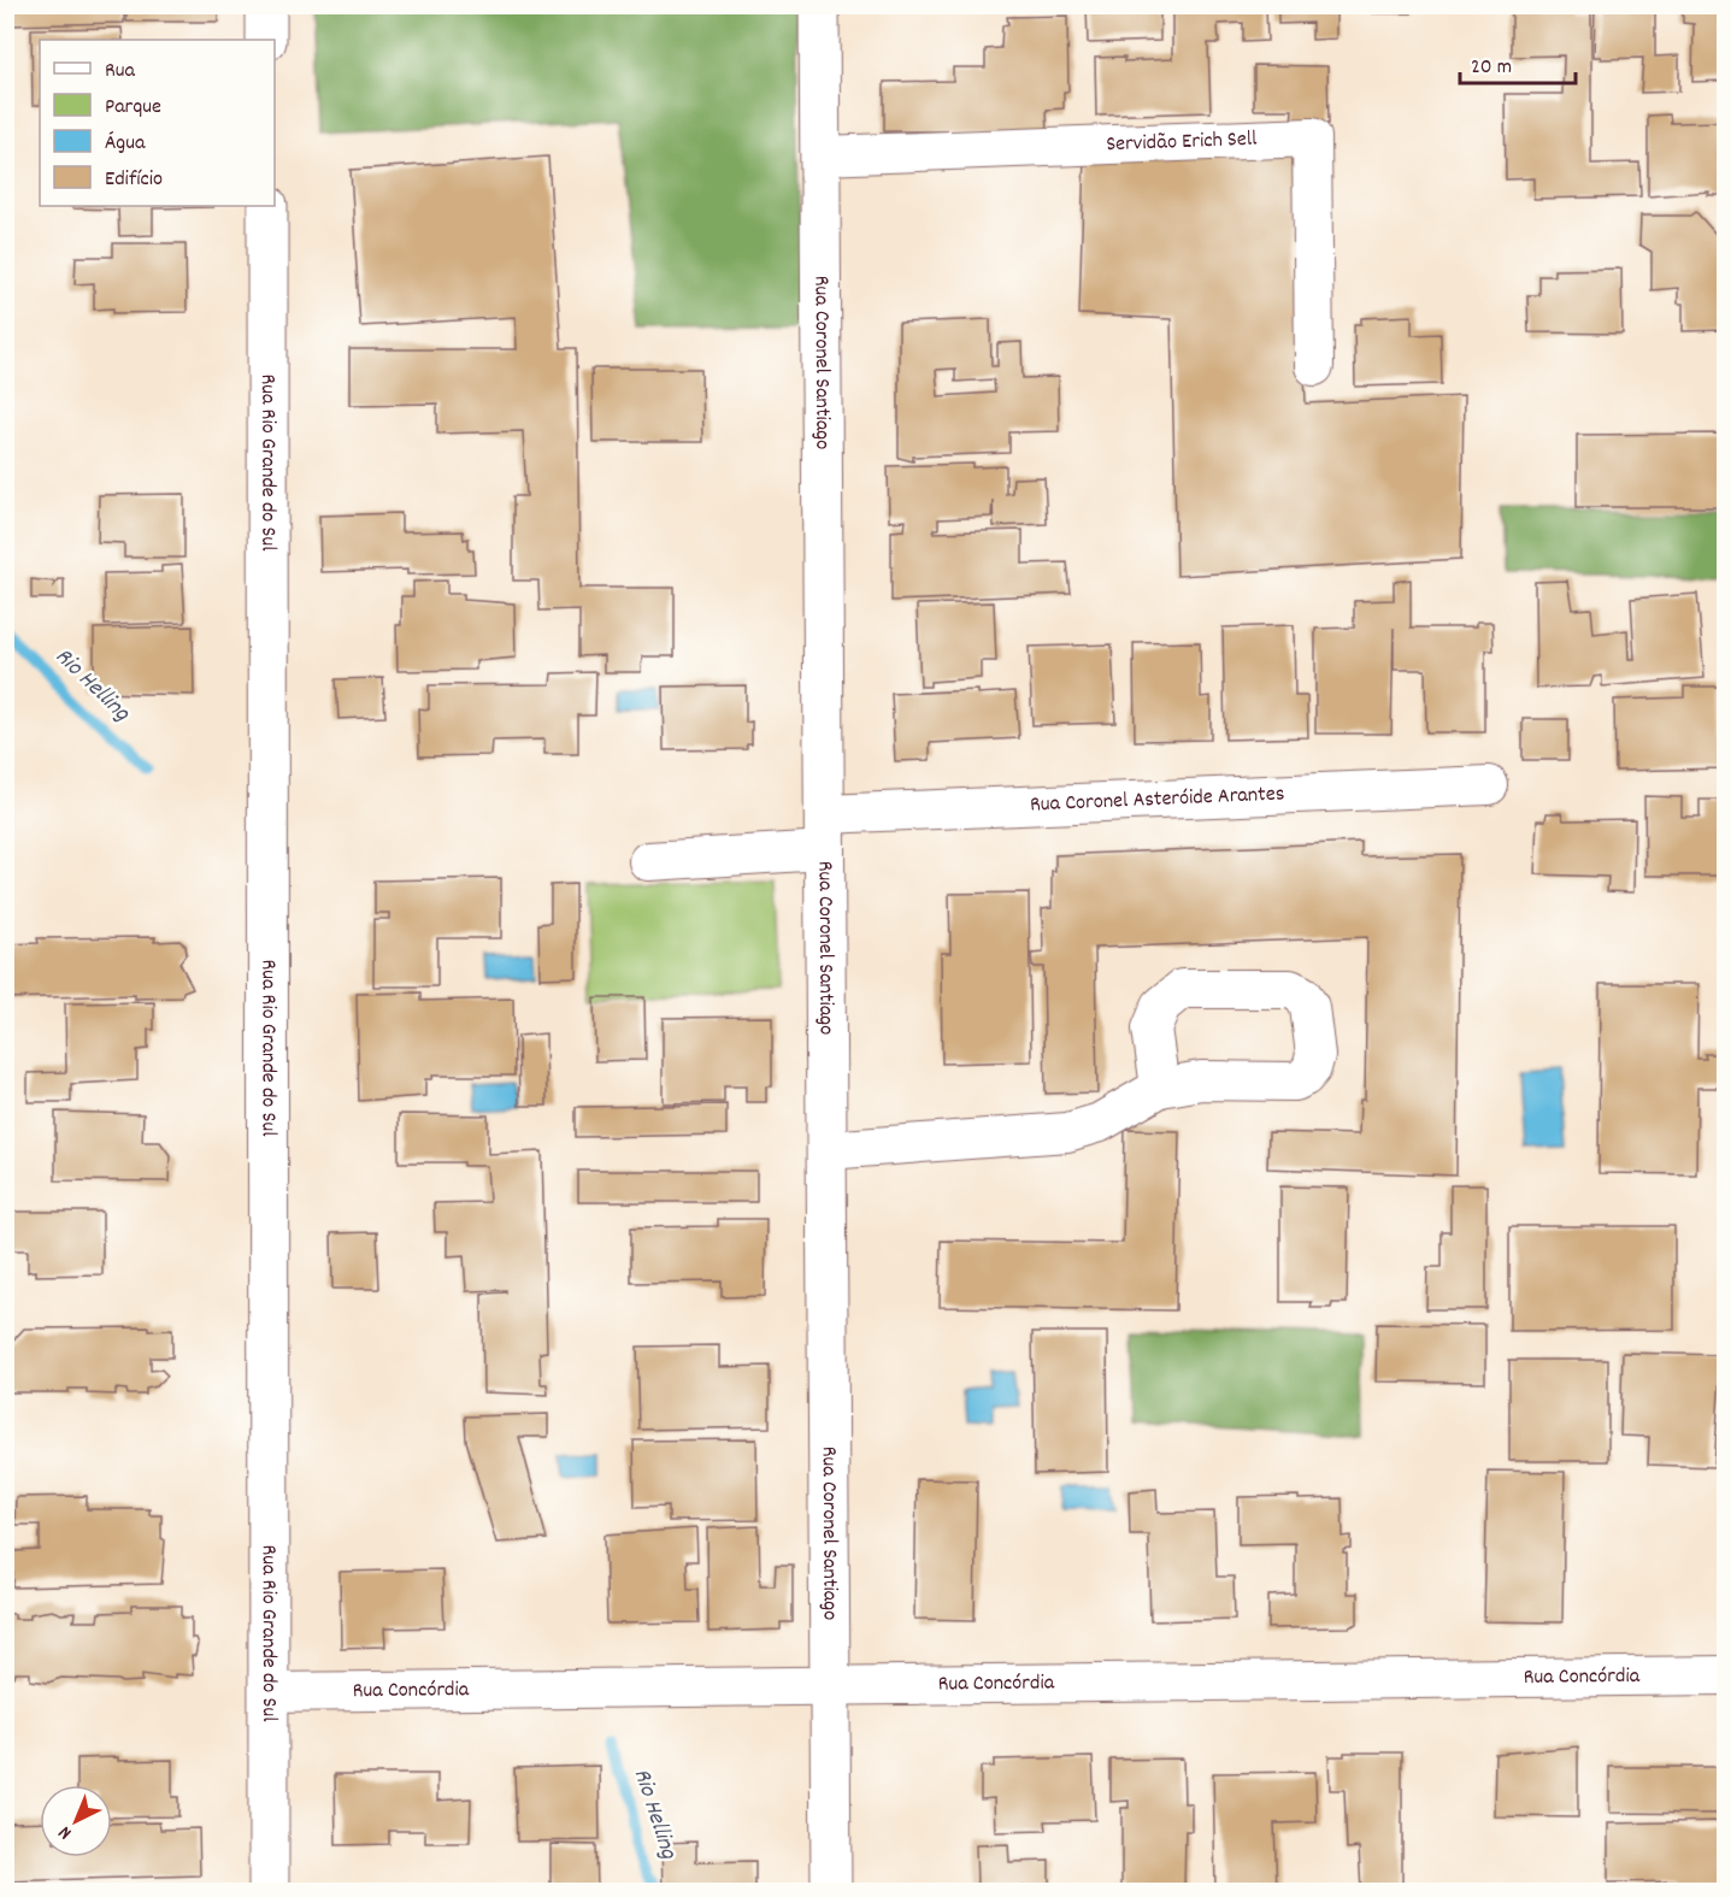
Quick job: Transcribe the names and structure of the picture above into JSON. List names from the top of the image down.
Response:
{
  "streets": {
    "main road": ["Rua Coronel Santiago", "Rua Rio Grande do Sul"],
    "street": ["Servidão Erich Sell", "Rua Coronel Asteróide Arantes", "Rua Concórdia"]
  },
  "crossings": [
    ["Servidão Erich Sell", "Rua Coronel Santiago"],
    ["Rua Coronel Santiago", "Rua Coronel Asteróide Arantes"],
    ["Rua Coronel Santiago", "Rua Concórdia"],
    ["Rua Rio Grande do Sul", "Rua Concórdia"]
  ],
  "water": ["Rio Helling"],
  "legend": [
    "Rua",
    "Parque",
    "Água",
    "Edifício"
  ],
  "scale_bar": "20 m",
  "north": "bottom left"
}
